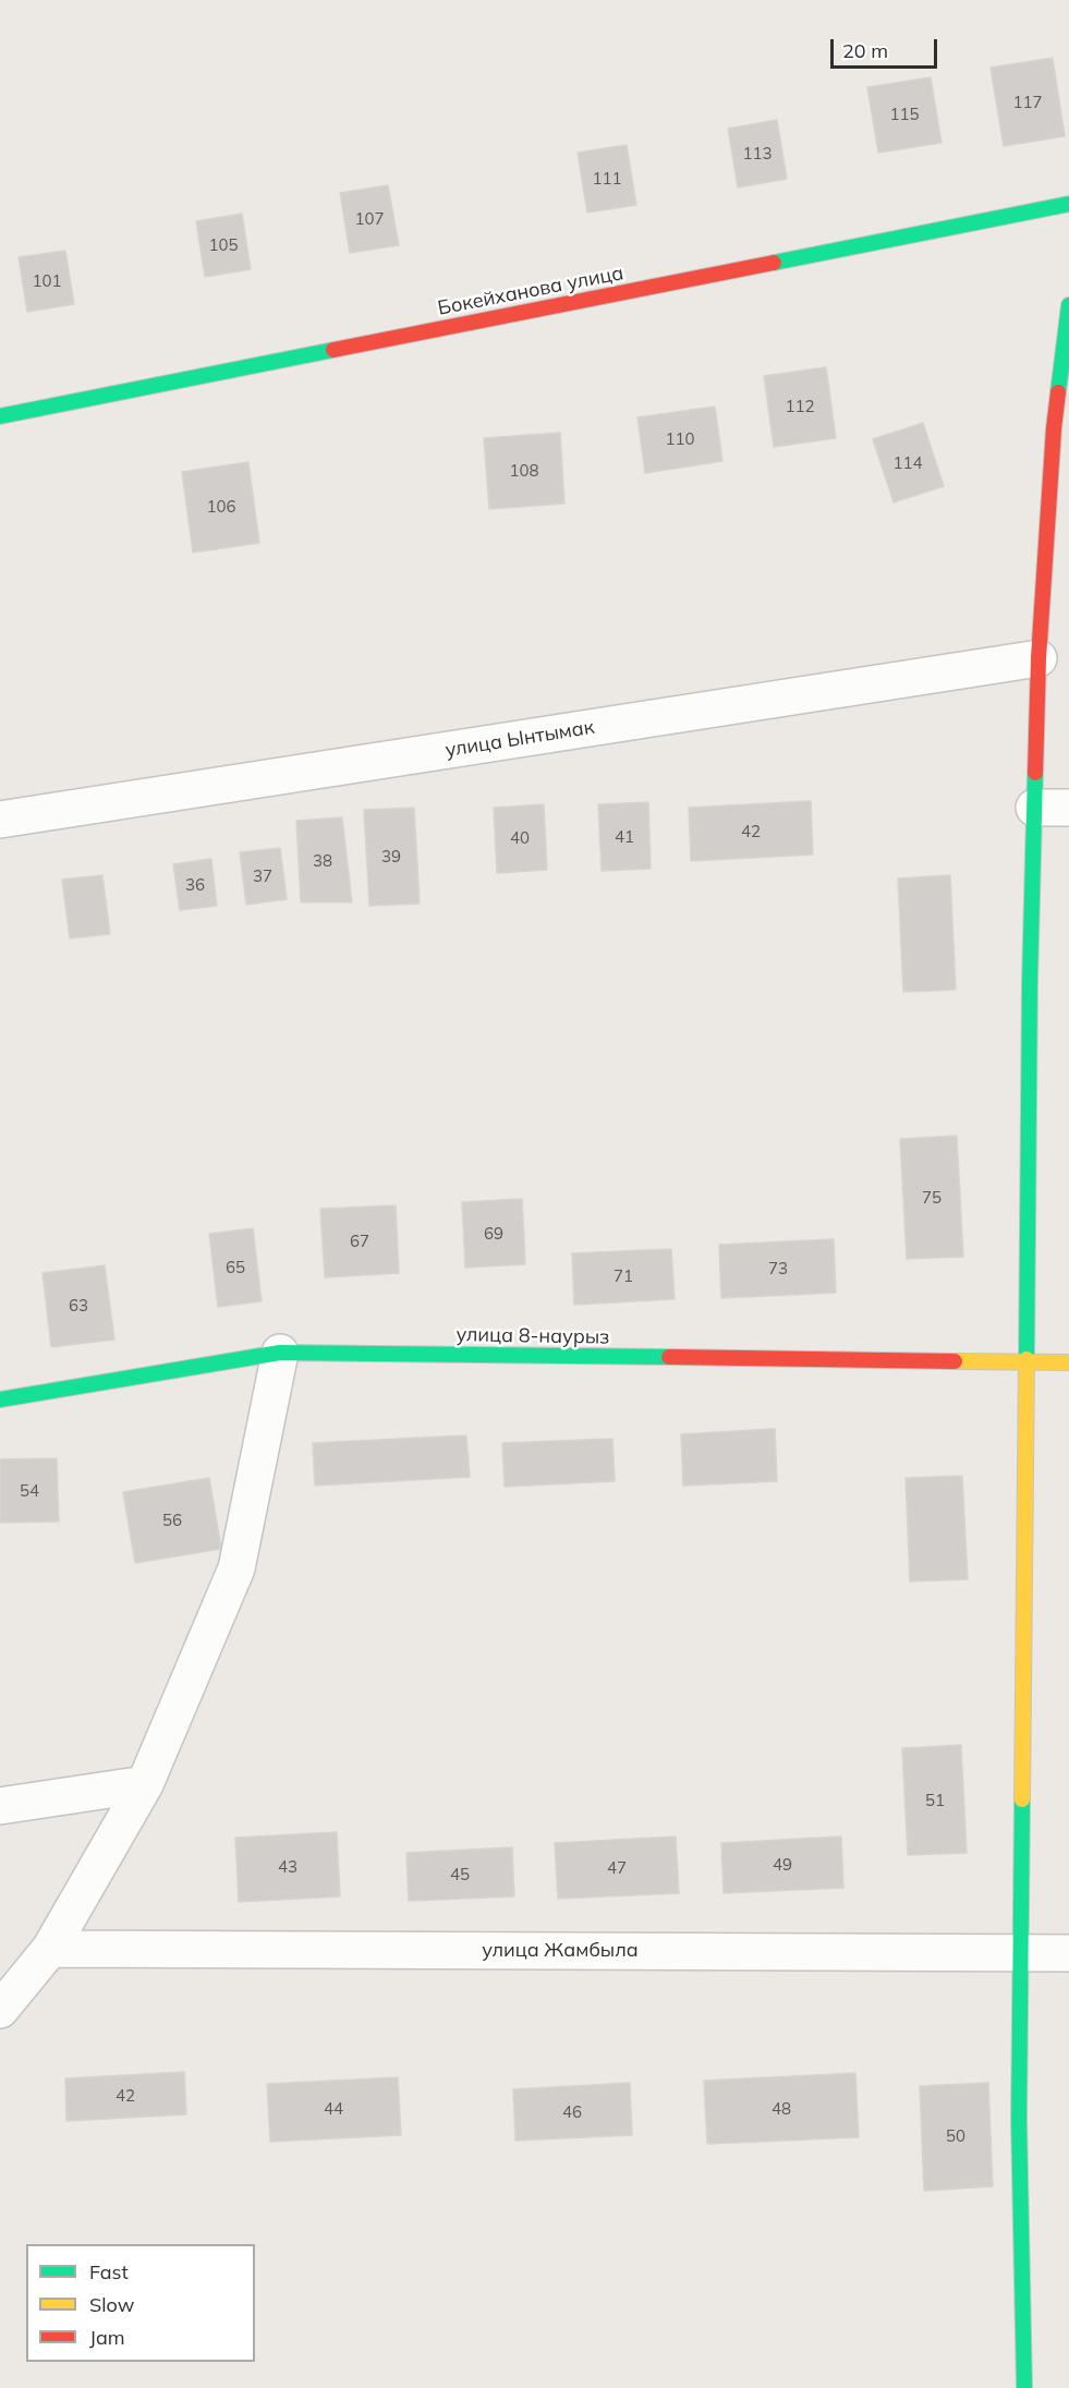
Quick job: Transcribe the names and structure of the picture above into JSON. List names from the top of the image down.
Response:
{
  "streets": {
    "street": [
      "Бокейханова улица",
      "улица Ынтымак",
      "улица 8-наурыз",
      "улица Жамбыла"
    ]
  },
  "house_numbers": [
    "117",
    "115",
    "113",
    "111",
    "107",
    "105",
    "101",
    "112",
    "110",
    "114",
    "108",
    "106",
    "42",
    "41",
    "40",
    "39",
    "38",
    "37",
    "36",
    "75",
    "69",
    "67",
    "65",
    "73",
    "71",
    "63",
    "54",
    "56",
    "51",
    "49",
    "43",
    "47",
    "45",
    "42",
    "44",
    "48",
    "46",
    "50"
  ],
  "legend": ["Fast", "Slow", "Jam"],
  "scale_bar": "20 m"
}
